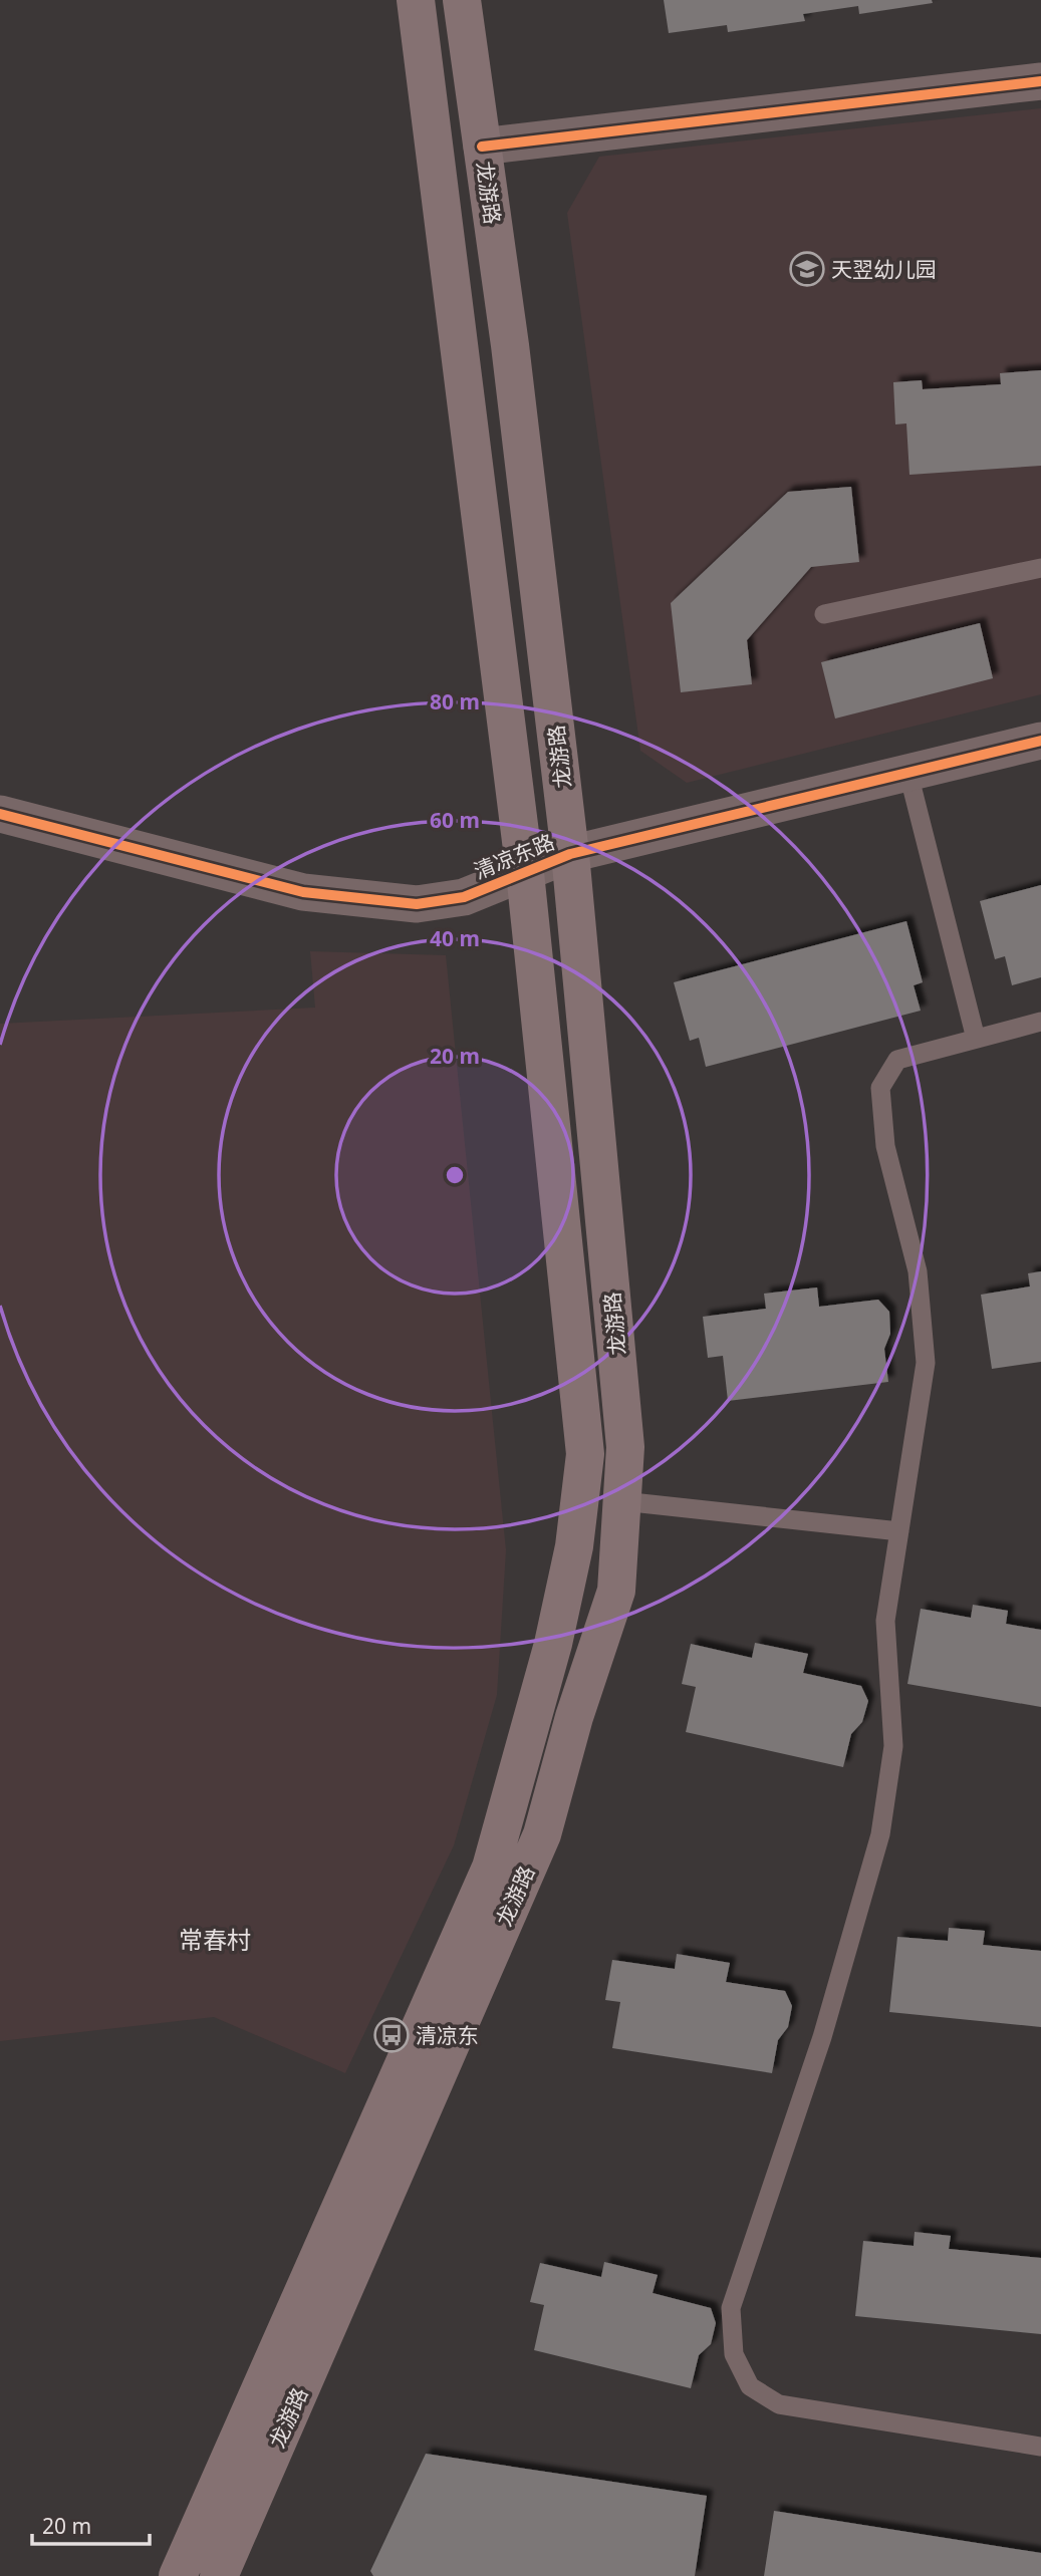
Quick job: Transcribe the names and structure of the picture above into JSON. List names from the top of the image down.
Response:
{
  "streets": {
    "main road": ["龙游路"],
    "street": ["清凉东路"]
  },
  "crossings": [
    ["龙游路", "清凉东路"]
  ],
  "districts": ["常春村"],
  "places": {
    "school or university": ["天翌幼儿园"],
    "bus stop": ["清凉东"]
  },
  "scale_bar": "20 m",
  "rings": [
    "80 m",
    "60 m",
    "40 m",
    "20 m"
  ]
}
